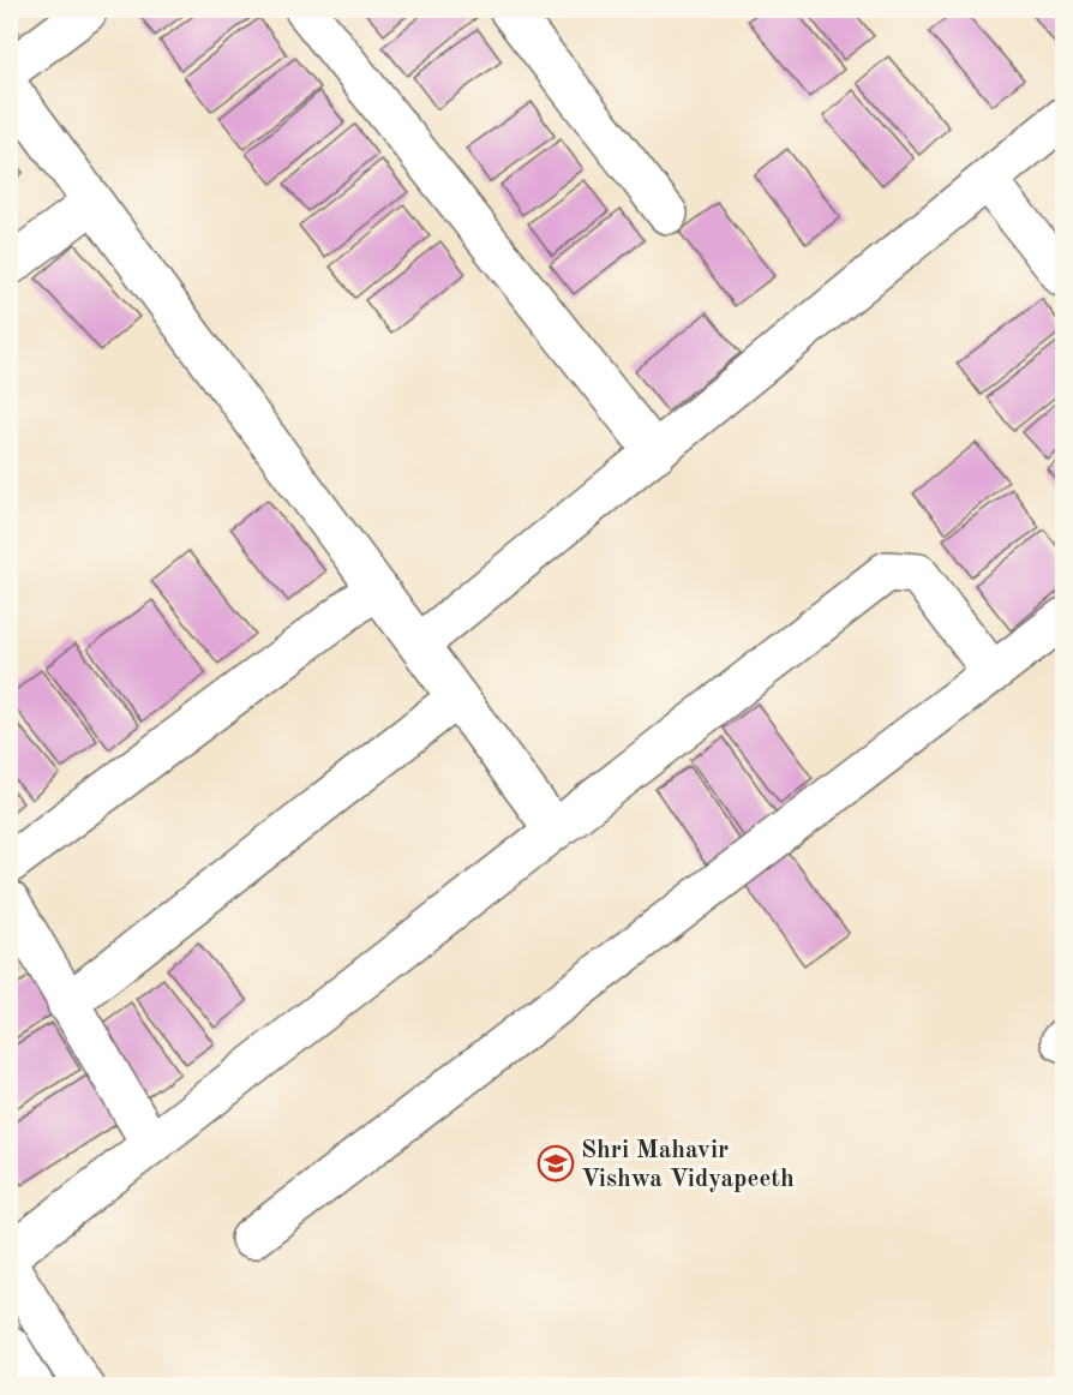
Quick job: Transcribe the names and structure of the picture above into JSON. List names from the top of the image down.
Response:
{
  "places": {
    "school or university": ["Shri Mahavir Vishwa Vidyapeeth"]
  }
}
